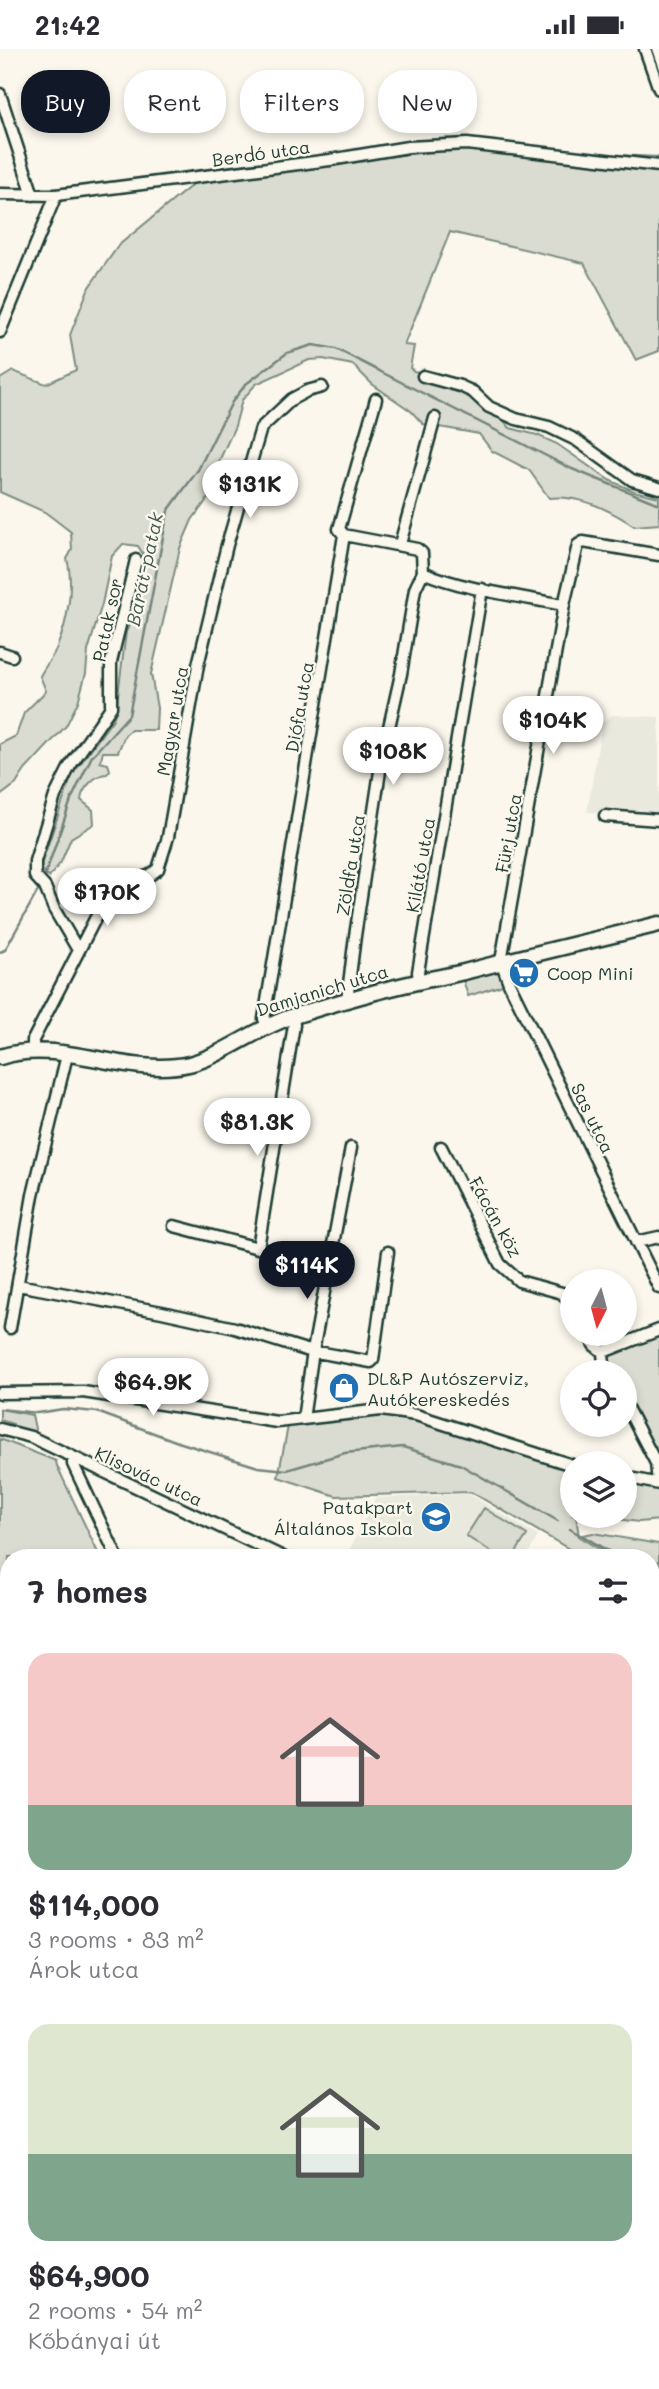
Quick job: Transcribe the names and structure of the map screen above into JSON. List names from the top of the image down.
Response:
{
  "streets": {
    "main road": ["Damjanich utca"],
    "street": [
      "Berdó utca",
      "Patak sor",
      "Diófa utca",
      "Magyar utca",
      "Fürj utca",
      "Zöldfa utca",
      "Kilátó utca",
      "Sas utca",
      "Fácán köz",
      "Klisovác utca"
    ]
  },
  "crossings": [
    ["Patak sor", "Magyar utca"],
    ["Diófa utca", "Damjanich utca"],
    ["Magyar utca", "Damjanich utca"],
    ["Fürj utca", "Damjanich utca"],
    ["Fürj utca", "Sas utca"],
    ["Zöldfa utca", "Damjanich utca"],
    ["Kilátó utca", "Damjanich utca"],
    ["Damjanich utca", "Sas utca"]
  ],
  "water": ["Barát-patak"],
  "places": {
    "supermarket": ["Coop Mini"],
    "shop": ["DL&P Autószerviz, Autókereskedés"],
    "school or university": ["Patakpart Általános Iskola"]
  },
  "north": "bottom",
  "page": {
    "status": "21:42",
    "chip": [
      "Buy",
      "Rent",
      "Filters",
      "New"
    ],
    "price": [
      "$131K",
      "$104K",
      "$108K",
      "$170K",
      "$81.3K",
      "$114K",
      "$64.9K"
    ],
    "heading": "7 homes",
    "list": [
      {
        "name": "$114,000",
        "note": "3 rooms · 83 m² · Árok utca"
      },
      {
        "name": "$64,900",
        "note": "2 rooms · 54 m² · Kőbányai út"
      }
    ]
  }
}
